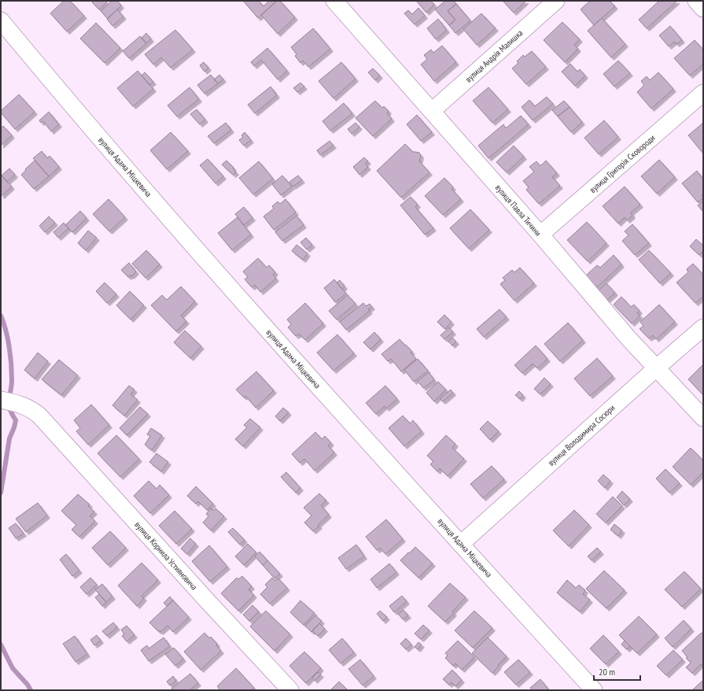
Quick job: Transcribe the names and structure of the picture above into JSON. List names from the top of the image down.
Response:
{
  "streets": {
    "street": [
      "вулиця Андрія Малишка",
      "вулиця Григорія Сковороди",
      "вулиця Адама Міцкевича",
      "вулиця Павла Тичини",
      "вулиця Володимира Сосюри",
      "вулиця Корнила Устияновича"
    ]
  },
  "crossings": [
    ["вулиця Андрія Малишка", "вулиця Павла Тичини"],
    ["вулиця Григорія Сковороди", "вулиця Павла Тичини"],
    ["вулиця Адама Міцкевича", "вулиця Володимира Сосюри"],
    ["вулиця Павла Тичини", "вулиця Володимира Сосюри"]
  ],
  "scale_bar": "20 m"
}
